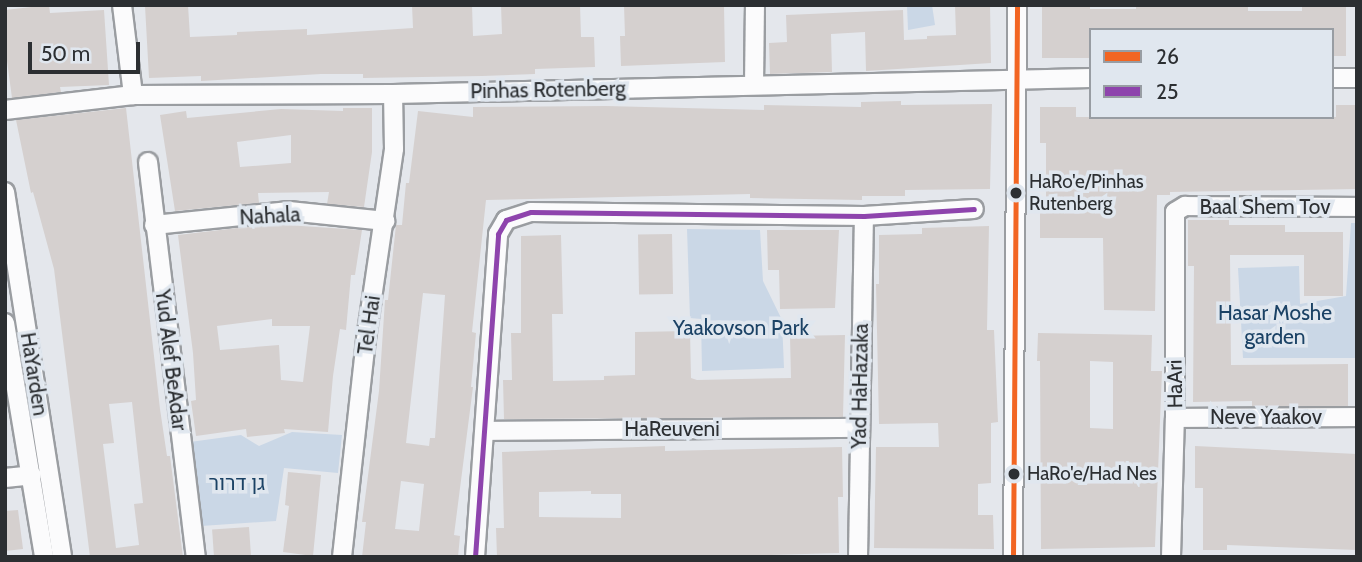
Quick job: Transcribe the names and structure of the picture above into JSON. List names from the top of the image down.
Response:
{
  "streets": {
    "street": [
      "Pinhas Rotenberg",
      "Baal Shem Tov",
      "Nahala",
      "Tel Hai",
      "Yud Alef BeAdar",
      "HaYarden",
      "HaAri",
      "Yad HaHazaka",
      "Neve Yaakov",
      "HaReuveni"
    ]
  },
  "crossings": [
    ["Pinhas Rotenberg", "Tel Hai"],
    ["Baal Shem Tov", "HaAri"],
    ["Nahala", "Tel Hai"],
    ["Nahala", "Yud Alef BeAdar"],
    ["HaAri", "Neve Yaakov"],
    ["Yad HaHazaka", "HaReuveni"]
  ],
  "parks": ["Hasar Moshe garden", "Yaakovson Park", "גן דרור"],
  "places": ["HaRo'e/Pinhas Rutenberg", "HaRo'e/Had Nes"],
  "lines": ["transit line 26", "transit line 25"],
  "legend": ["26", "25"],
  "scale_bar": "50 m"
}
